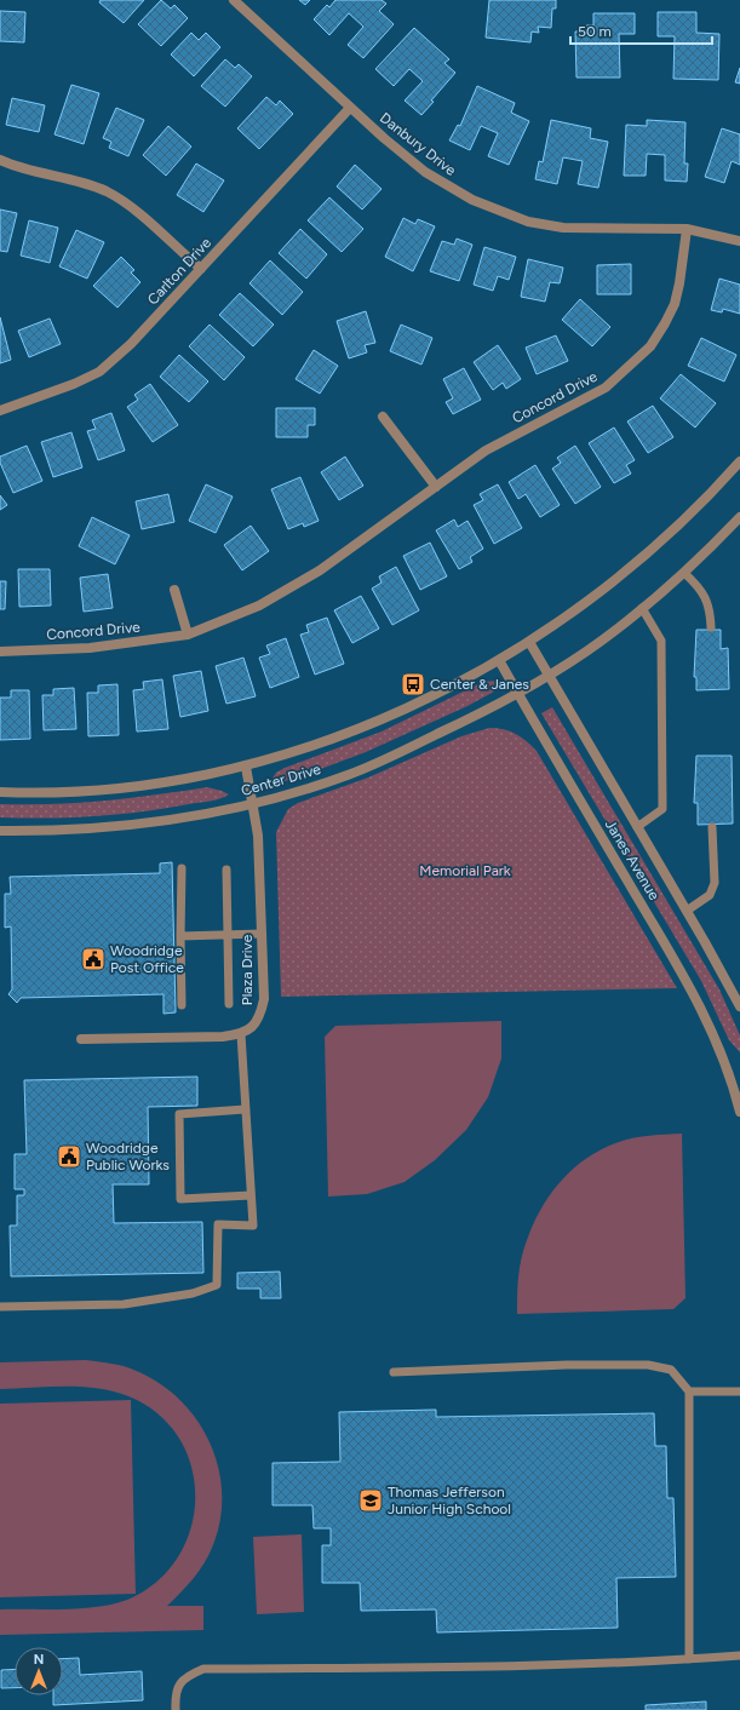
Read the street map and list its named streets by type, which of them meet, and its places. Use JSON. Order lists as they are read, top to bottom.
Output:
{
  "streets": {
    "street": [
      "Danbury Drive",
      "Carlton Drive",
      "Concord Drive",
      "Center Drive",
      "Janes Avenue",
      "Plaza Drive"
    ]
  },
  "crossings": [
    ["Danbury Drive", "Carlton Drive"],
    ["Danbury Drive", "Concord Drive"],
    ["Center Drive", "Janes Avenue"],
    ["Center Drive", "Plaza Drive"]
  ],
  "parks": ["Memorial Park"],
  "places": {
    "bus stop": ["Center & Janes"],
    "public building": ["Woodridge Post Office", "Woodridge Public Works"],
    "school or university": ["Thomas Jefferson Junior High School"]
  },
  "scale_bar": "50 m",
  "north": "top"
}
